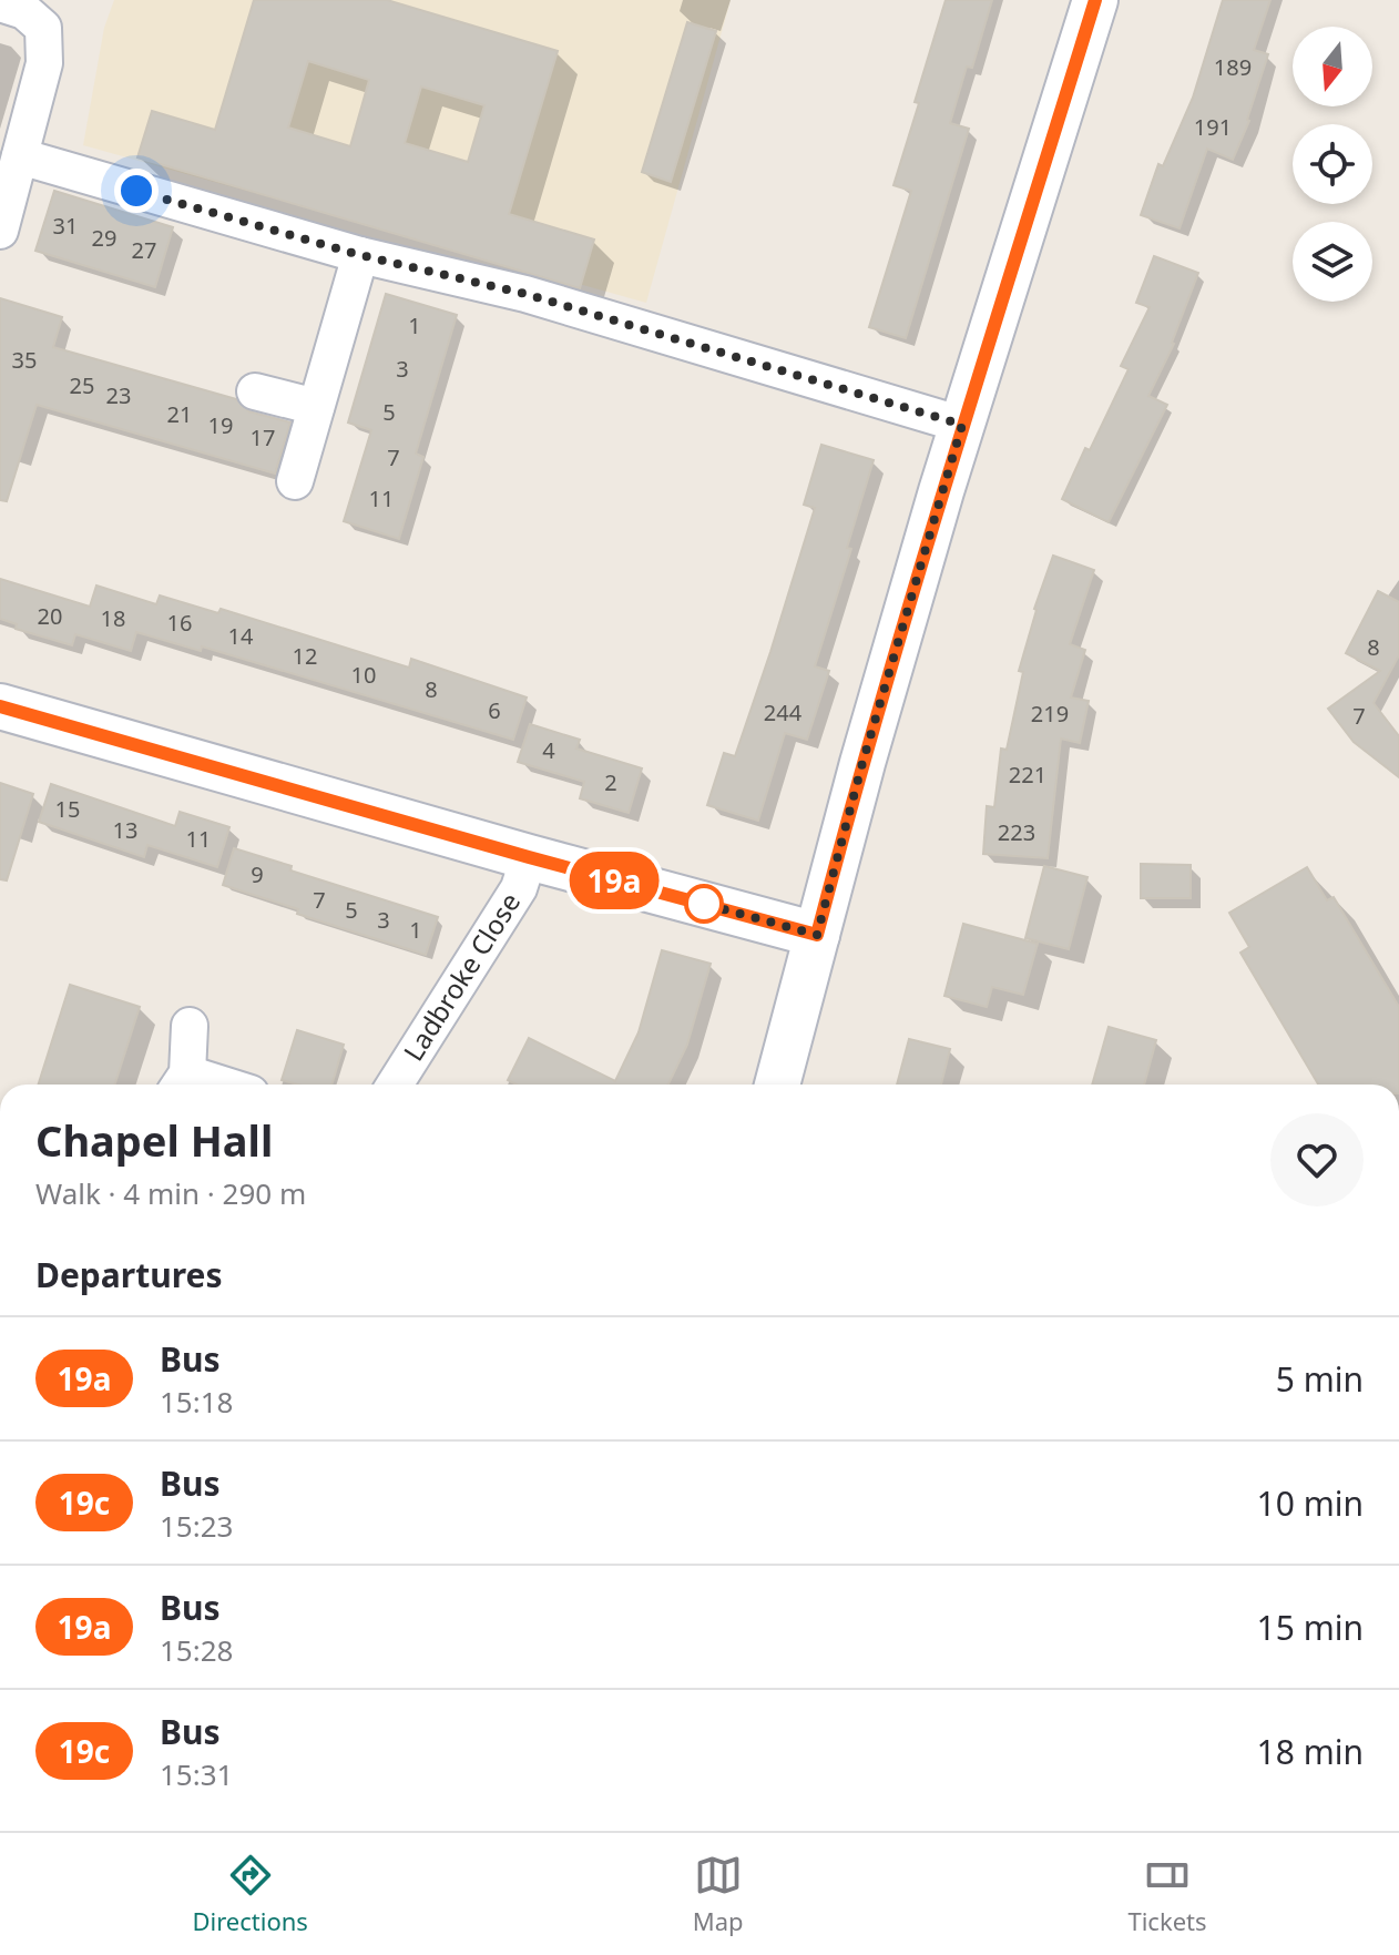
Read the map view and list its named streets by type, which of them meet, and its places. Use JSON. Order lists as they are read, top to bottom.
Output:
{
  "streets": {
    "street": ["Ladbroke Close"]
  },
  "lines": ["bus line 19a"],
  "house_numbers": [
    "189",
    "191",
    "31",
    "29",
    "27",
    "1",
    "35",
    "3",
    "25",
    "23",
    "5",
    "21",
    "19",
    "17",
    "7",
    "11",
    "20",
    "18",
    "16",
    "14",
    "8",
    "12",
    "10",
    "8",
    "6",
    "244",
    "219",
    "7",
    "4",
    "221",
    "2",
    "15",
    "13",
    "223",
    "11",
    "9",
    "7",
    "5",
    "3",
    "1"
  ],
  "north": "bottom",
  "page": {
    "on_map": "19a",
    "heading": [
      ["Chapel Hall", "Walk · 4 min · 290 m"],
      "Departures"
    ],
    "list": [
      {
        "mark": "19a",
        "name": "Bus",
        "note": "15:18",
        "value": "5 min"
      },
      {
        "mark": "19c",
        "name": "Bus",
        "note": "15:23",
        "value": "10 min"
      },
      {
        "mark": "19a",
        "name": "Bus",
        "note": "15:28",
        "value": "15 min"
      },
      {
        "mark": "19c",
        "name": "Bus",
        "note": "15:31",
        "value": "18 min"
      }
    ],
    "tabs": ["Directions", "Map", "Tickets"]
  }
}
